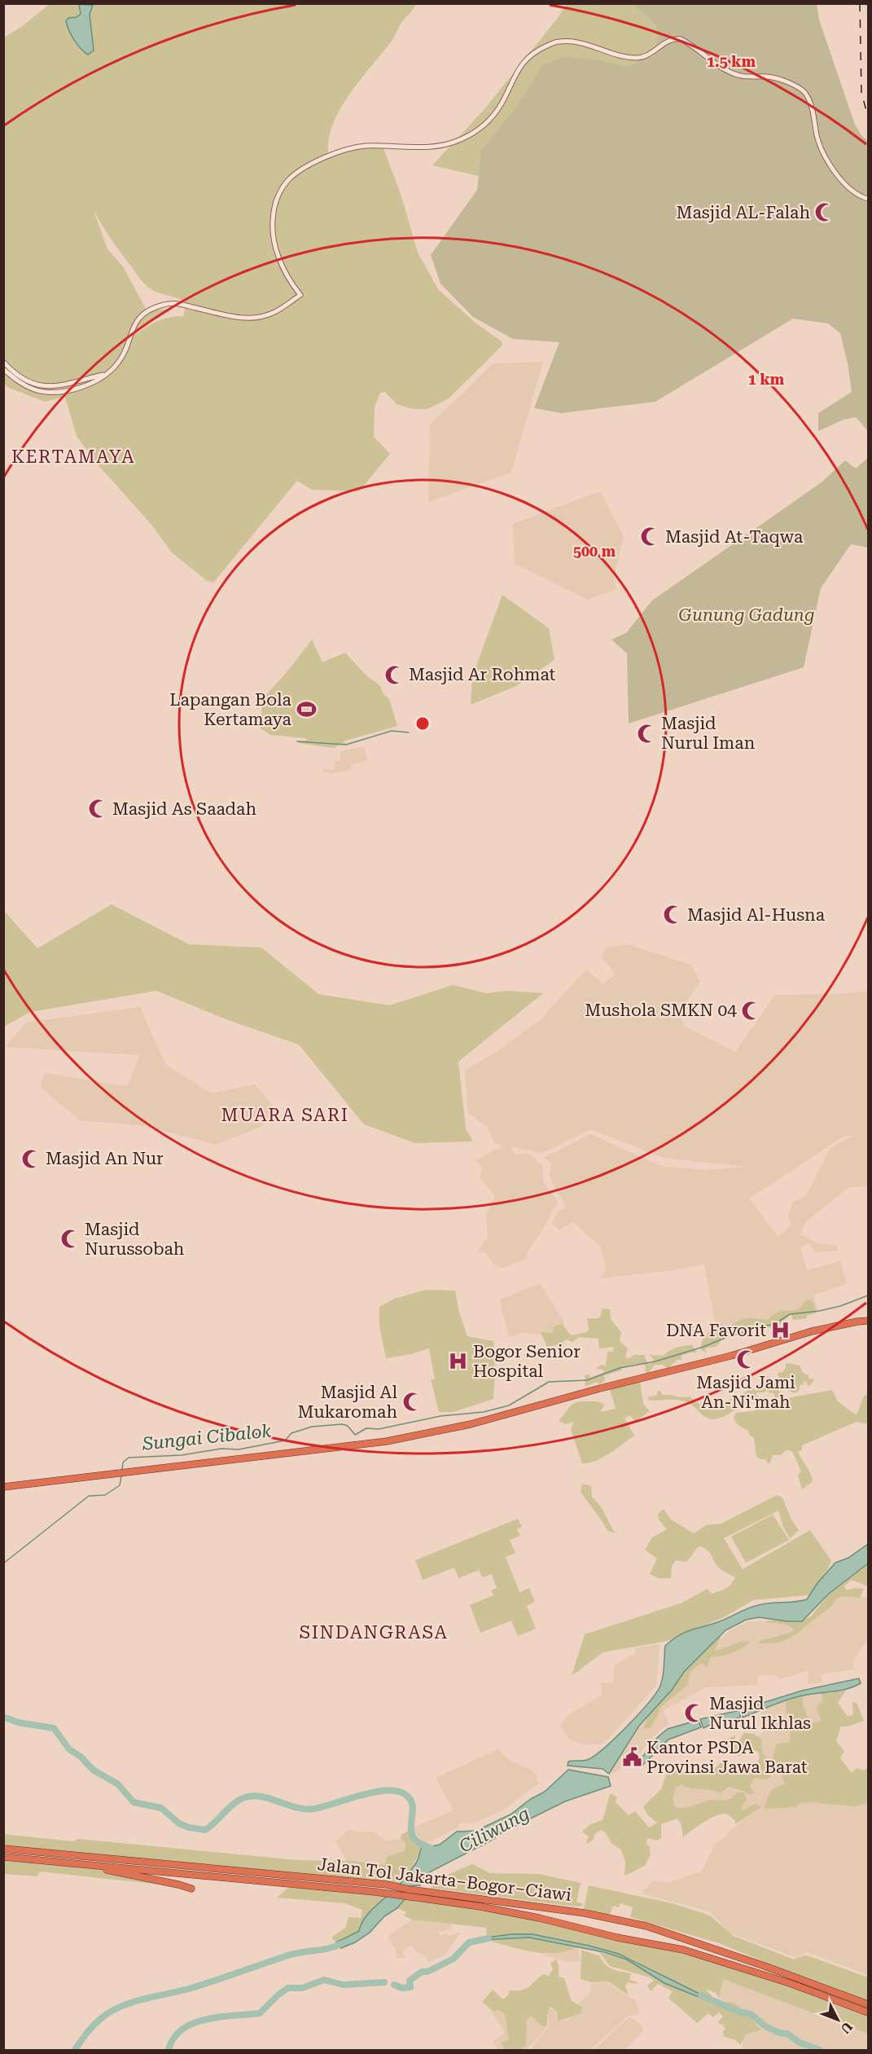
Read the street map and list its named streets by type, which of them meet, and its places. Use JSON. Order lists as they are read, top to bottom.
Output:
{
  "streets": {
    "highway": ["Jalan Tol Jakarta–Bogor–Ciawi"]
  },
  "districts": ["KERTAMAYA", "MUARA SARI", "SINDANGRASA"],
  "water": ["Sungai Cibalok", "Ciliwung"],
  "parks": ["Gunung Gadung"],
  "places": {
    "mosque": [
      "Masjid AL-Falah",
      "Masjid At-Taqwa",
      "Masjid Ar Rohmat",
      "Masjid Nurul Iman",
      "Masjid As Saadah",
      "Masjid Al-Husna",
      "Mushola SMKN 04",
      "Masjid An Nur",
      "Masjid Nurussobah",
      "Masjid Jami An-Ni'mah",
      "Masjid Al Mukaromah",
      "Masjid Nurul Ikhlas"
    ],
    "sports": ["Lapangan Bola Kertamaya"],
    "hospital": ["DNA Favorit", "Bogor Senior Hospital"],
    "public building": ["Kantor PSDA Provinsi Jawa Barat"]
  },
  "north": "bottom right",
  "rings": ["1.5 km", "1 km", "500 m"]
}
